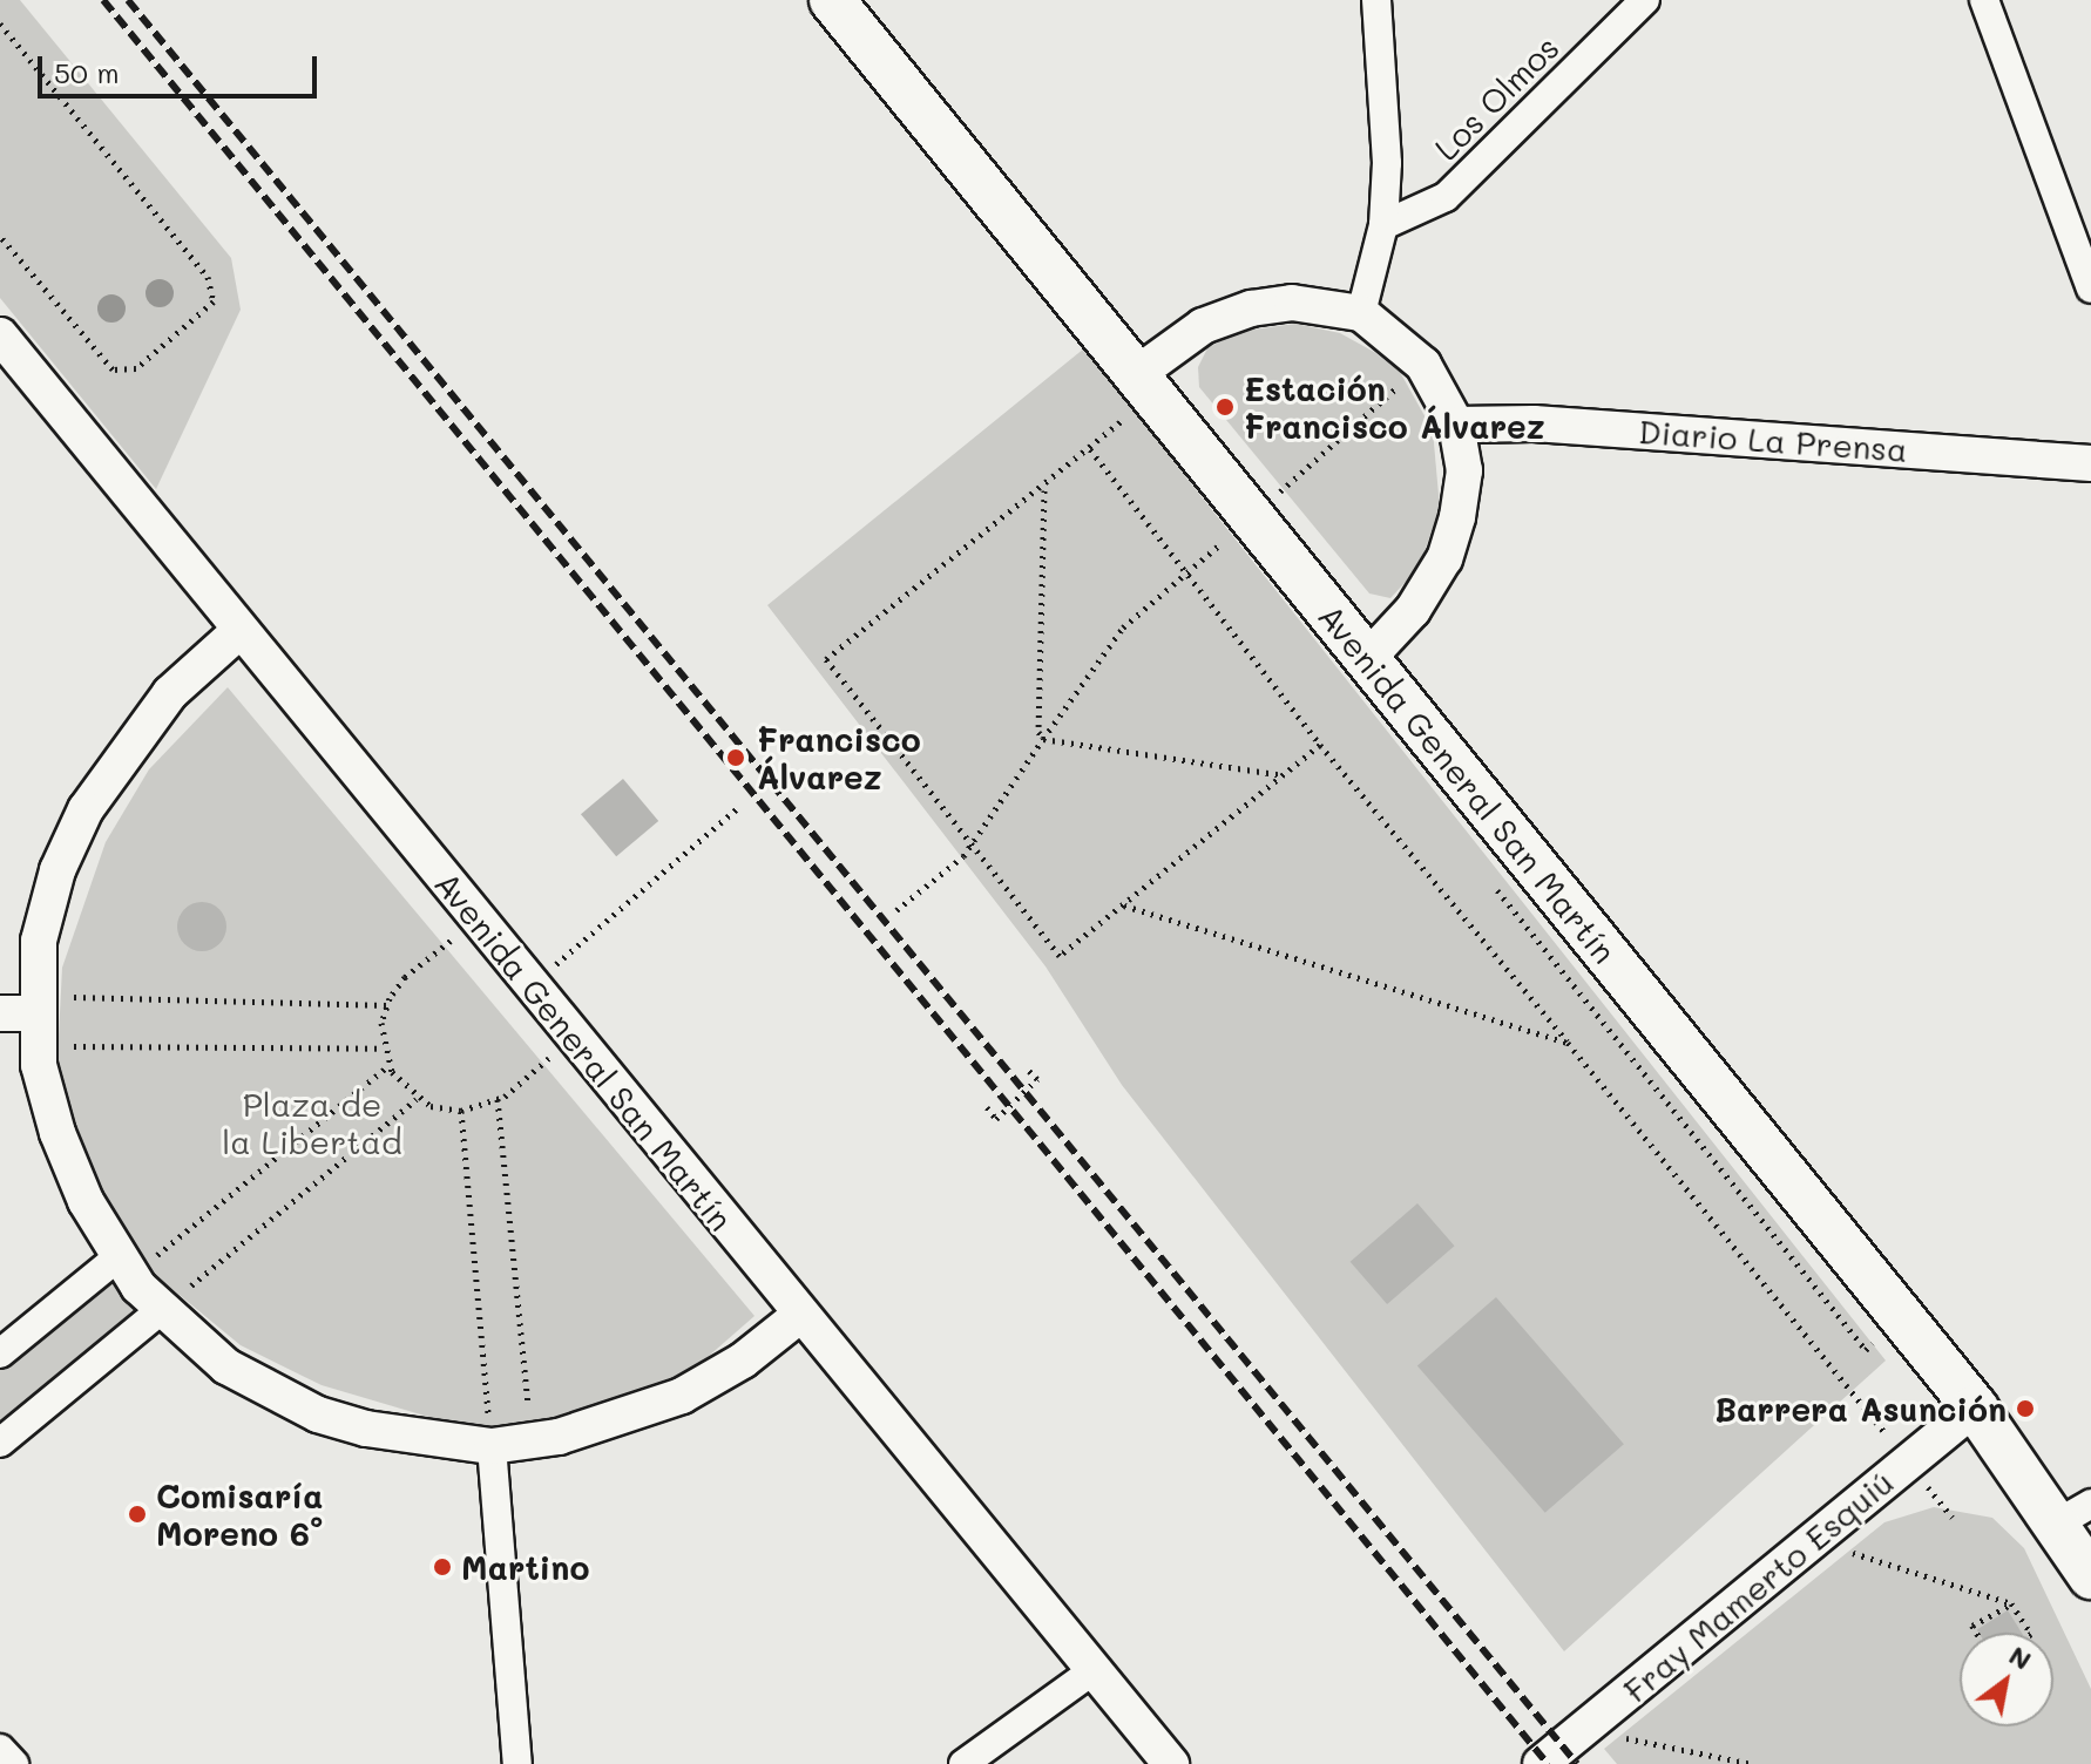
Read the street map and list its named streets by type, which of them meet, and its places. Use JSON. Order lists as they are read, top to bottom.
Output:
{
  "streets": {
    "main road": ["Avenida General San Martín"],
    "street": ["Los Olmos", "Diario La Prensa", "Fray Mamerto Esquiú"]
  },
  "crossings": [
    ["Avenida General San Martín", "Fray Mamerto Esquiú"]
  ],
  "parks": ["Plaza de la Libertad"],
  "places": [
    "Estación Francisco Álvarez",
    "Francisco Álvarez",
    "Barrera Asunción",
    "Comisaría Moreno 6°",
    "Martino"
  ],
  "scale_bar": "50 m",
  "north": "top right"
}
